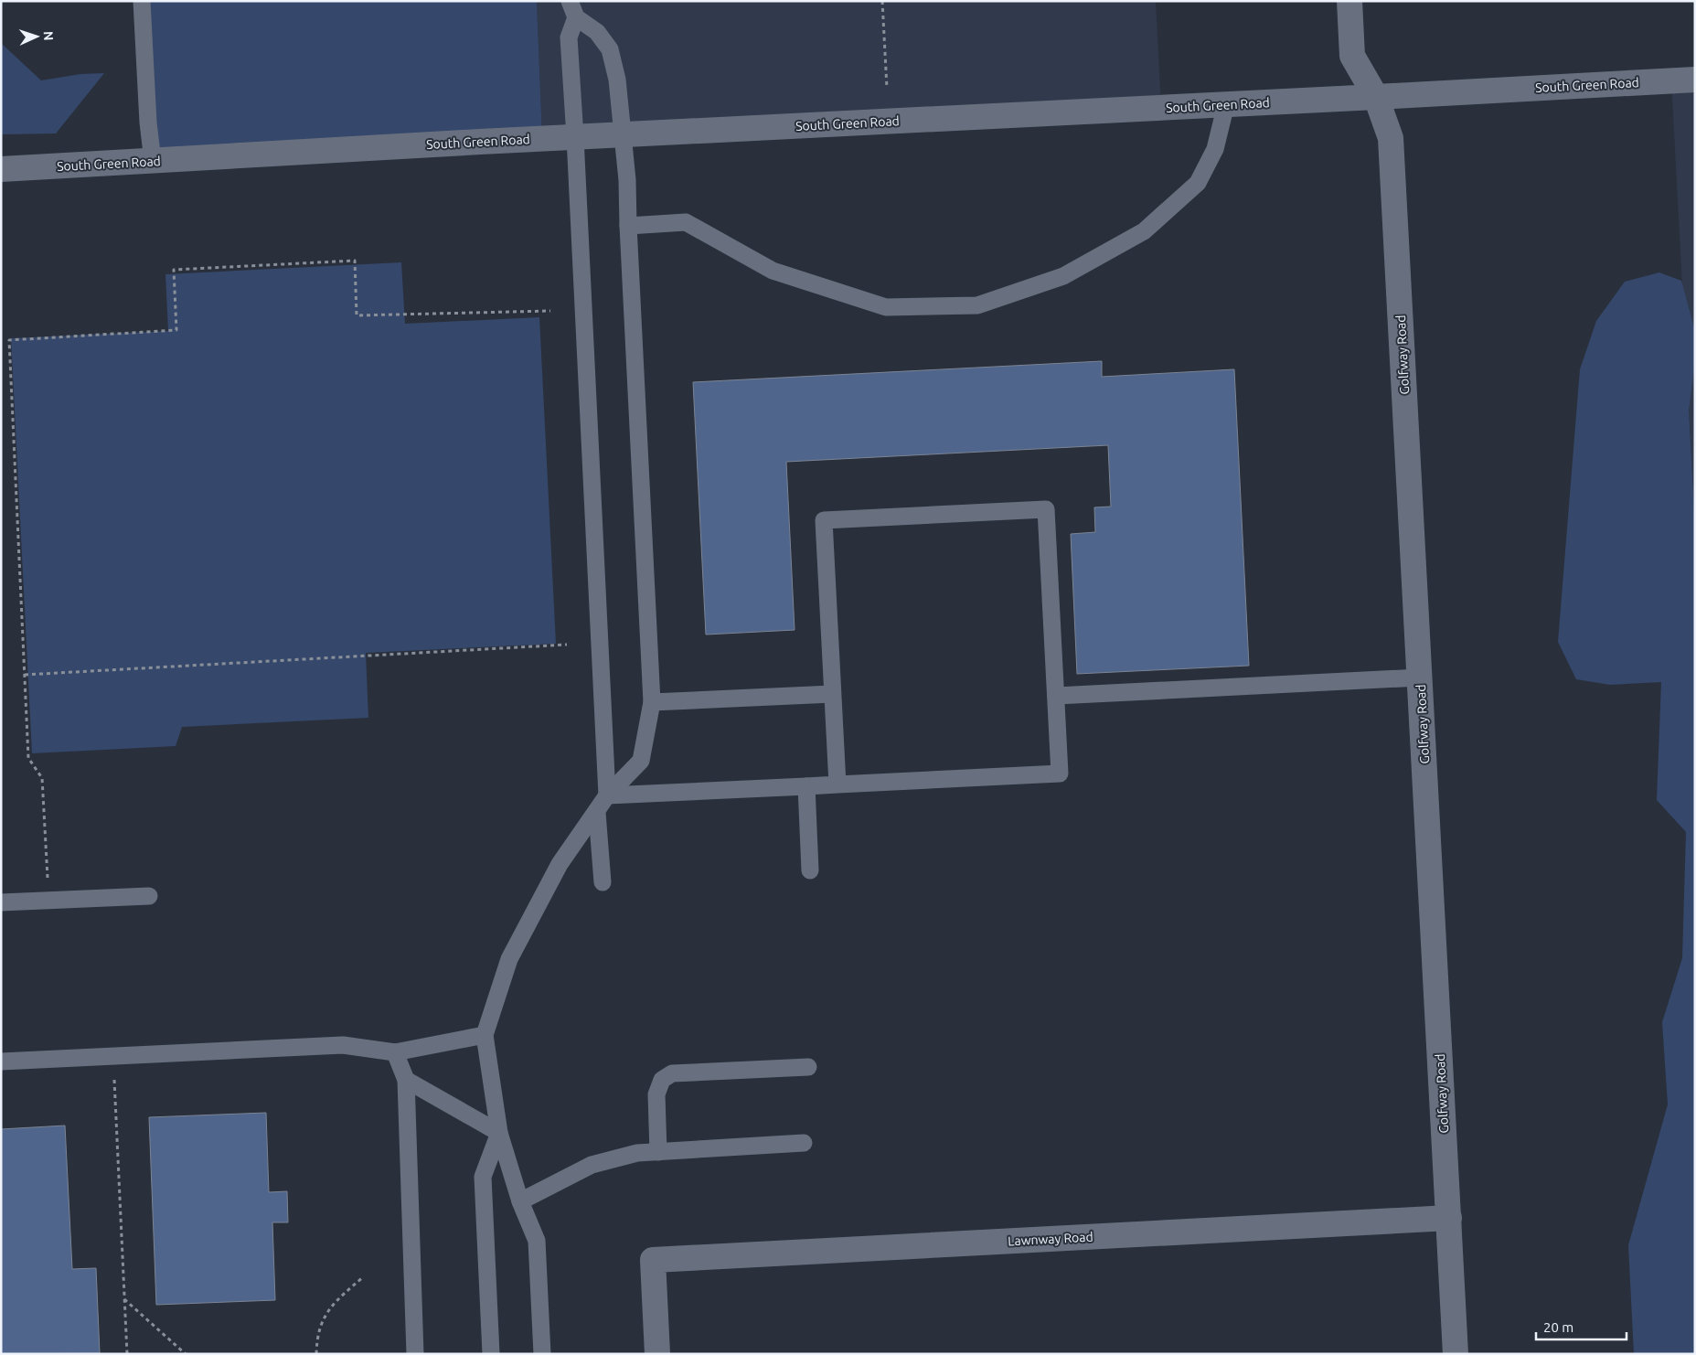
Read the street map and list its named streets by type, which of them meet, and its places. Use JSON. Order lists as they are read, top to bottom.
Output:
{
  "streets": {
    "street": ["South Green Road", "Golfway Road", "Lawnway Road"]
  },
  "crossings": [
    ["South Green Road", "Golfway Road"],
    ["Golfway Road", "Lawnway Road"]
  ],
  "scale_bar": "20 m",
  "north": "right"
}
